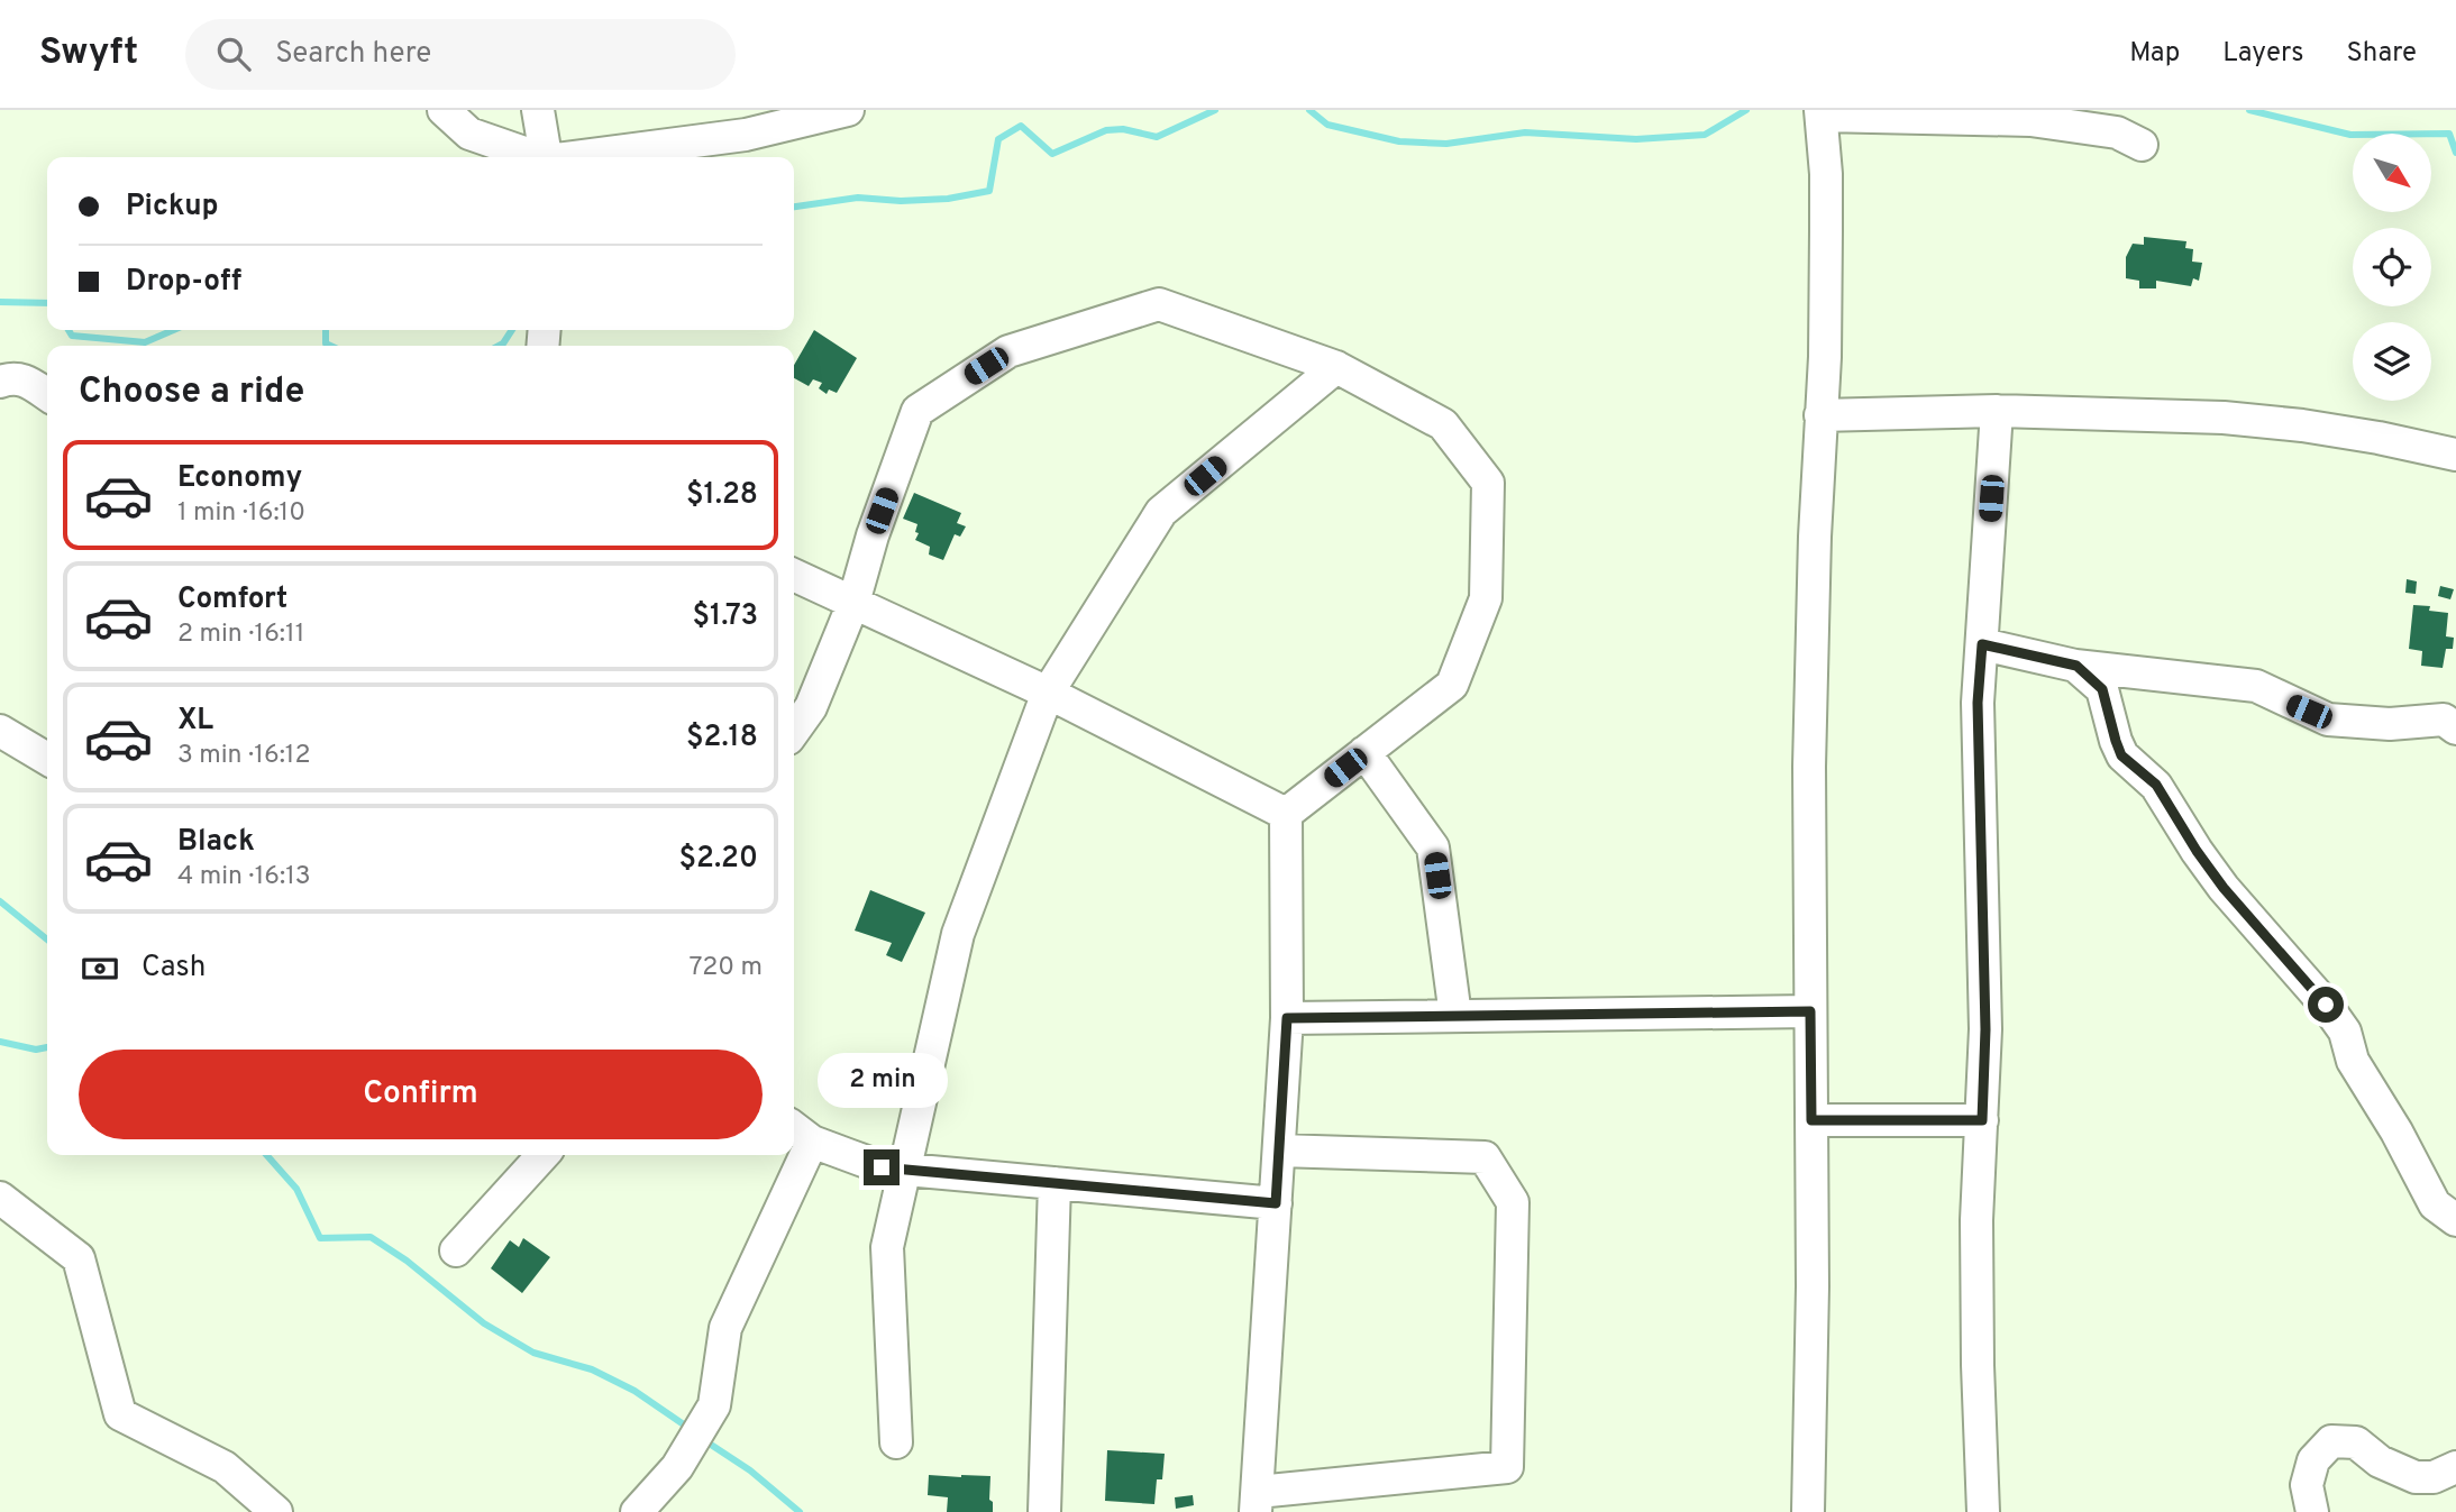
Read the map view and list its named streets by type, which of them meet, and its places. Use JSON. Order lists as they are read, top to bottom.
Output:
{
  "north": "bottom right",
  "page": {
    "header": "Swyft",
    "search": "Search here",
    "nav": ["Map", "Layers", "Share"],
    "banner": ["Pickup", "Drop-off"],
    "heading": "Choose a ride",
    "list": [
      {
        "name": "Economy",
        "note": "1 min · 16:10",
        "value": "$1.28"
      },
      {
        "name": "Comfort",
        "note": "2 min · 16:11",
        "value": "$1.73"
      },
      {
        "name": "XL",
        "note": "3 min · 16:12",
        "value": "$2.18"
      },
      {
        "name": "Black",
        "note": "4 min · 16:13",
        "value": "$2.20"
      }
    ],
    "pay": ["Cash", "720 m"],
    "buttons": "Confirm",
    "bubble": "2 min"
  }
}
